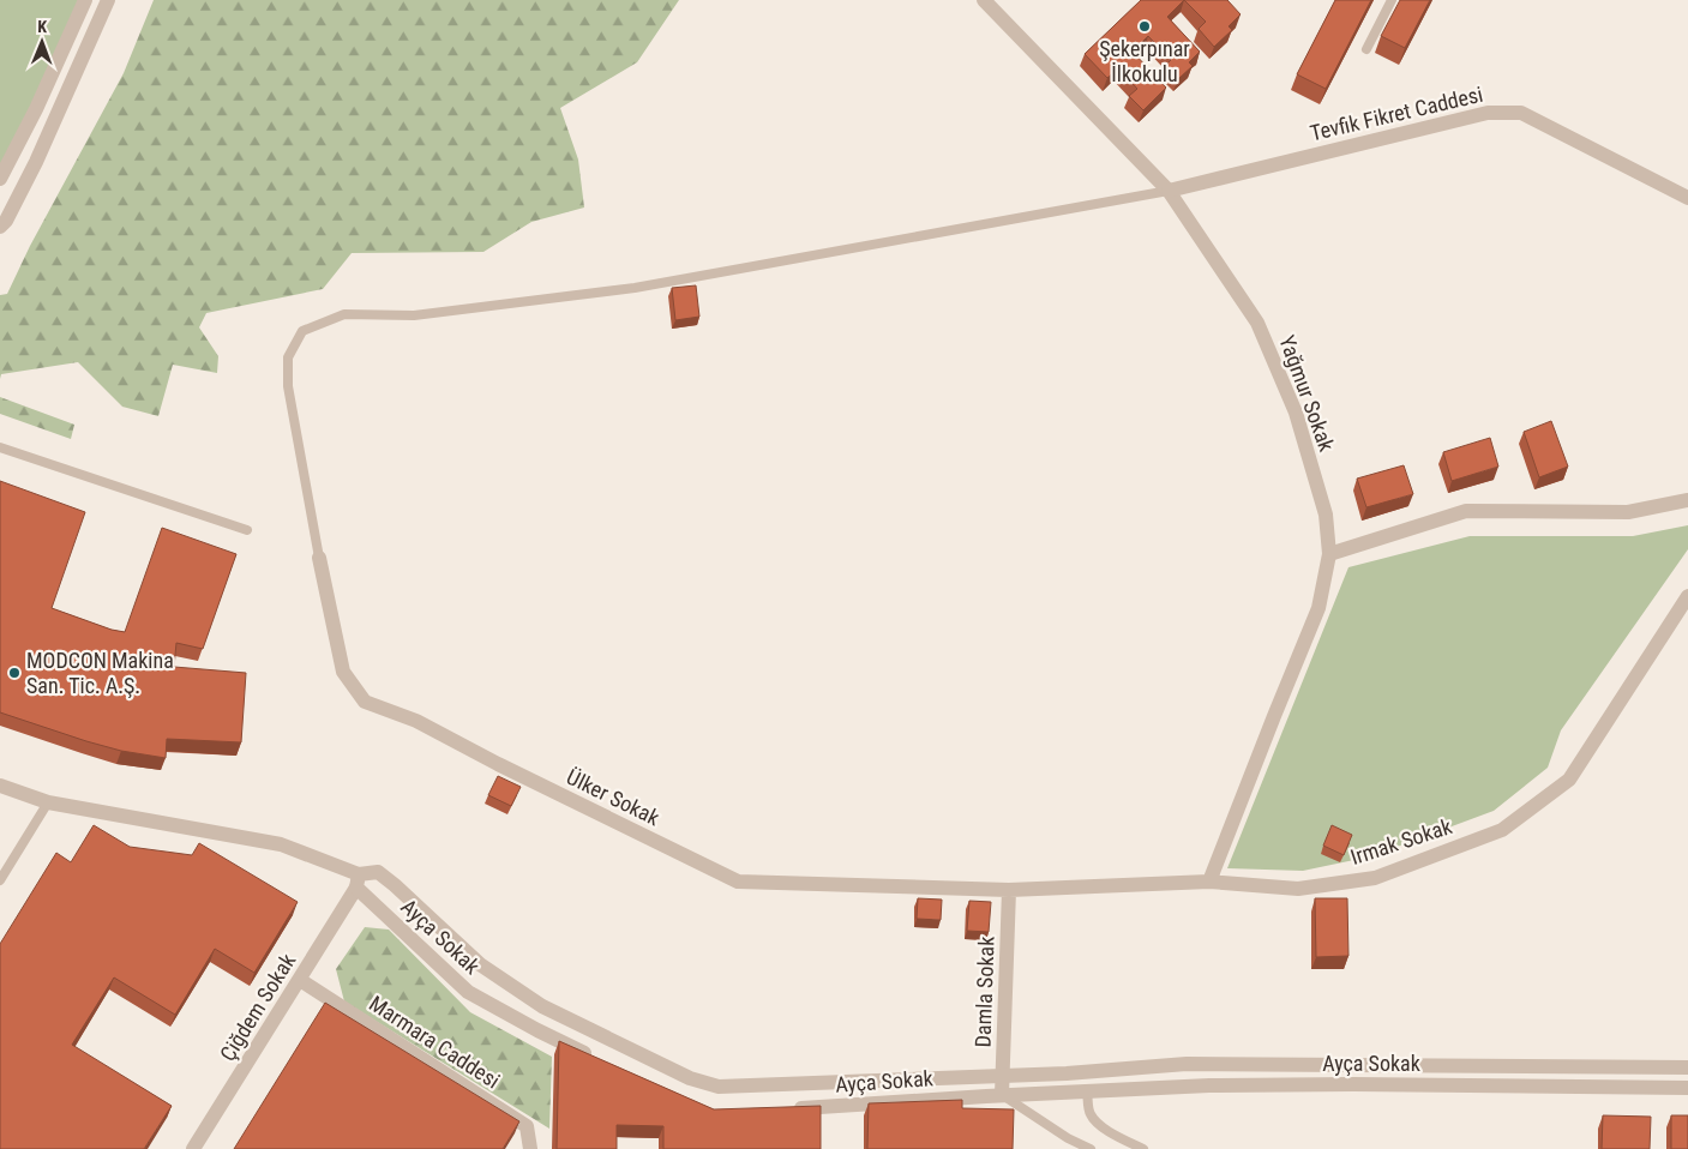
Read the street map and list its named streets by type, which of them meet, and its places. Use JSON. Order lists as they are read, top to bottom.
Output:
{
  "streets": {
    "street": [
      "Tevfik Fikret Caddesi",
      "Yağmur Sokak",
      "Ülker Sokak",
      "Irmak Sokak",
      "Ayça Sokak",
      "Damla Sokak",
      "Çiğdem Sokak",
      "Marmara Caddesi"
    ]
  },
  "crossings": [
    ["Tevfik Fikret Caddesi", "Yağmur Sokak"],
    ["Yağmur Sokak", "Irmak Sokak"],
    ["Ülker Sokak", "Irmak Sokak"],
    ["Ülker Sokak", "Damla Sokak"],
    ["Irmak Sokak", "Damla Sokak"],
    ["Ayça Sokak", "Damla Sokak"],
    ["Ayça Sokak", "Çiğdem Sokak"],
    ["Çiğdem Sokak", "Marmara Caddesi"]
  ],
  "places": ["Şekerpınar İlkokulu", "MODCON Makina San. Tic. A.Ş."],
  "north": "top"
}
